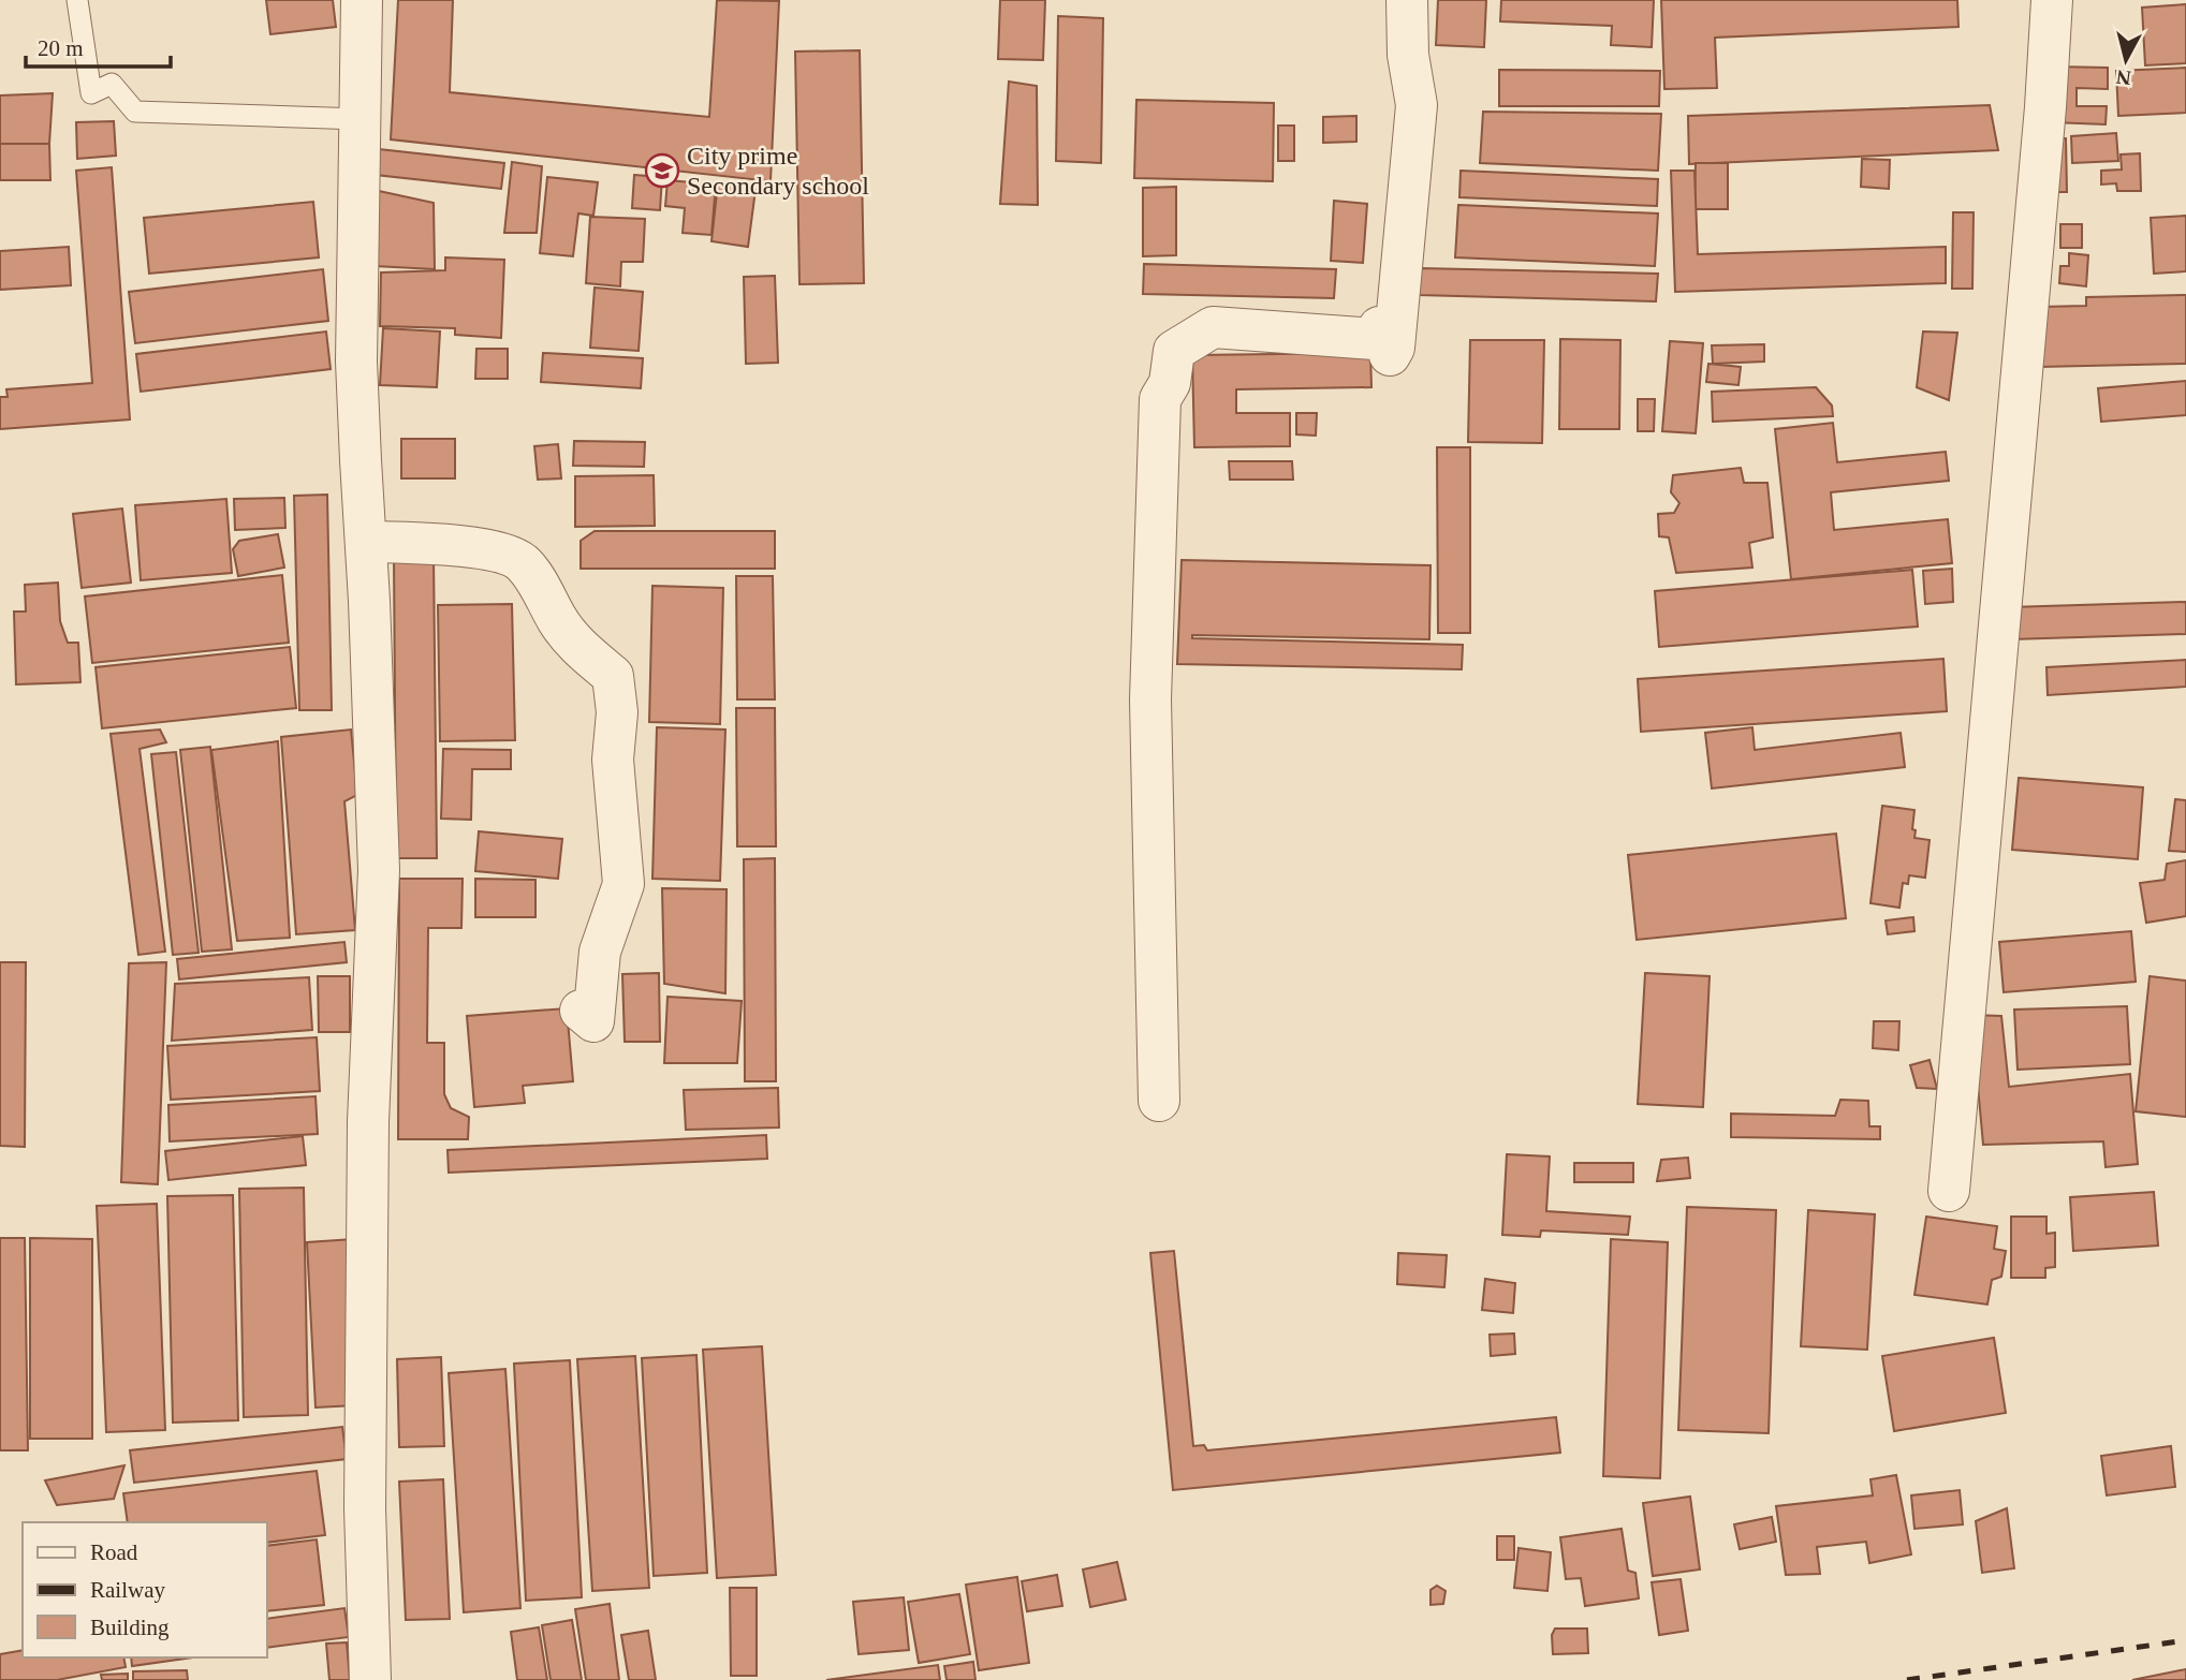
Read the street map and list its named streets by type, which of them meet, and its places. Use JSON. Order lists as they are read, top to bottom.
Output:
{
  "places": {
    "school or university": ["City prime Secondary school"]
  },
  "legend": ["Road", "Railway", "Building"],
  "scale_bar": "20 m",
  "north": "bottom"
}
